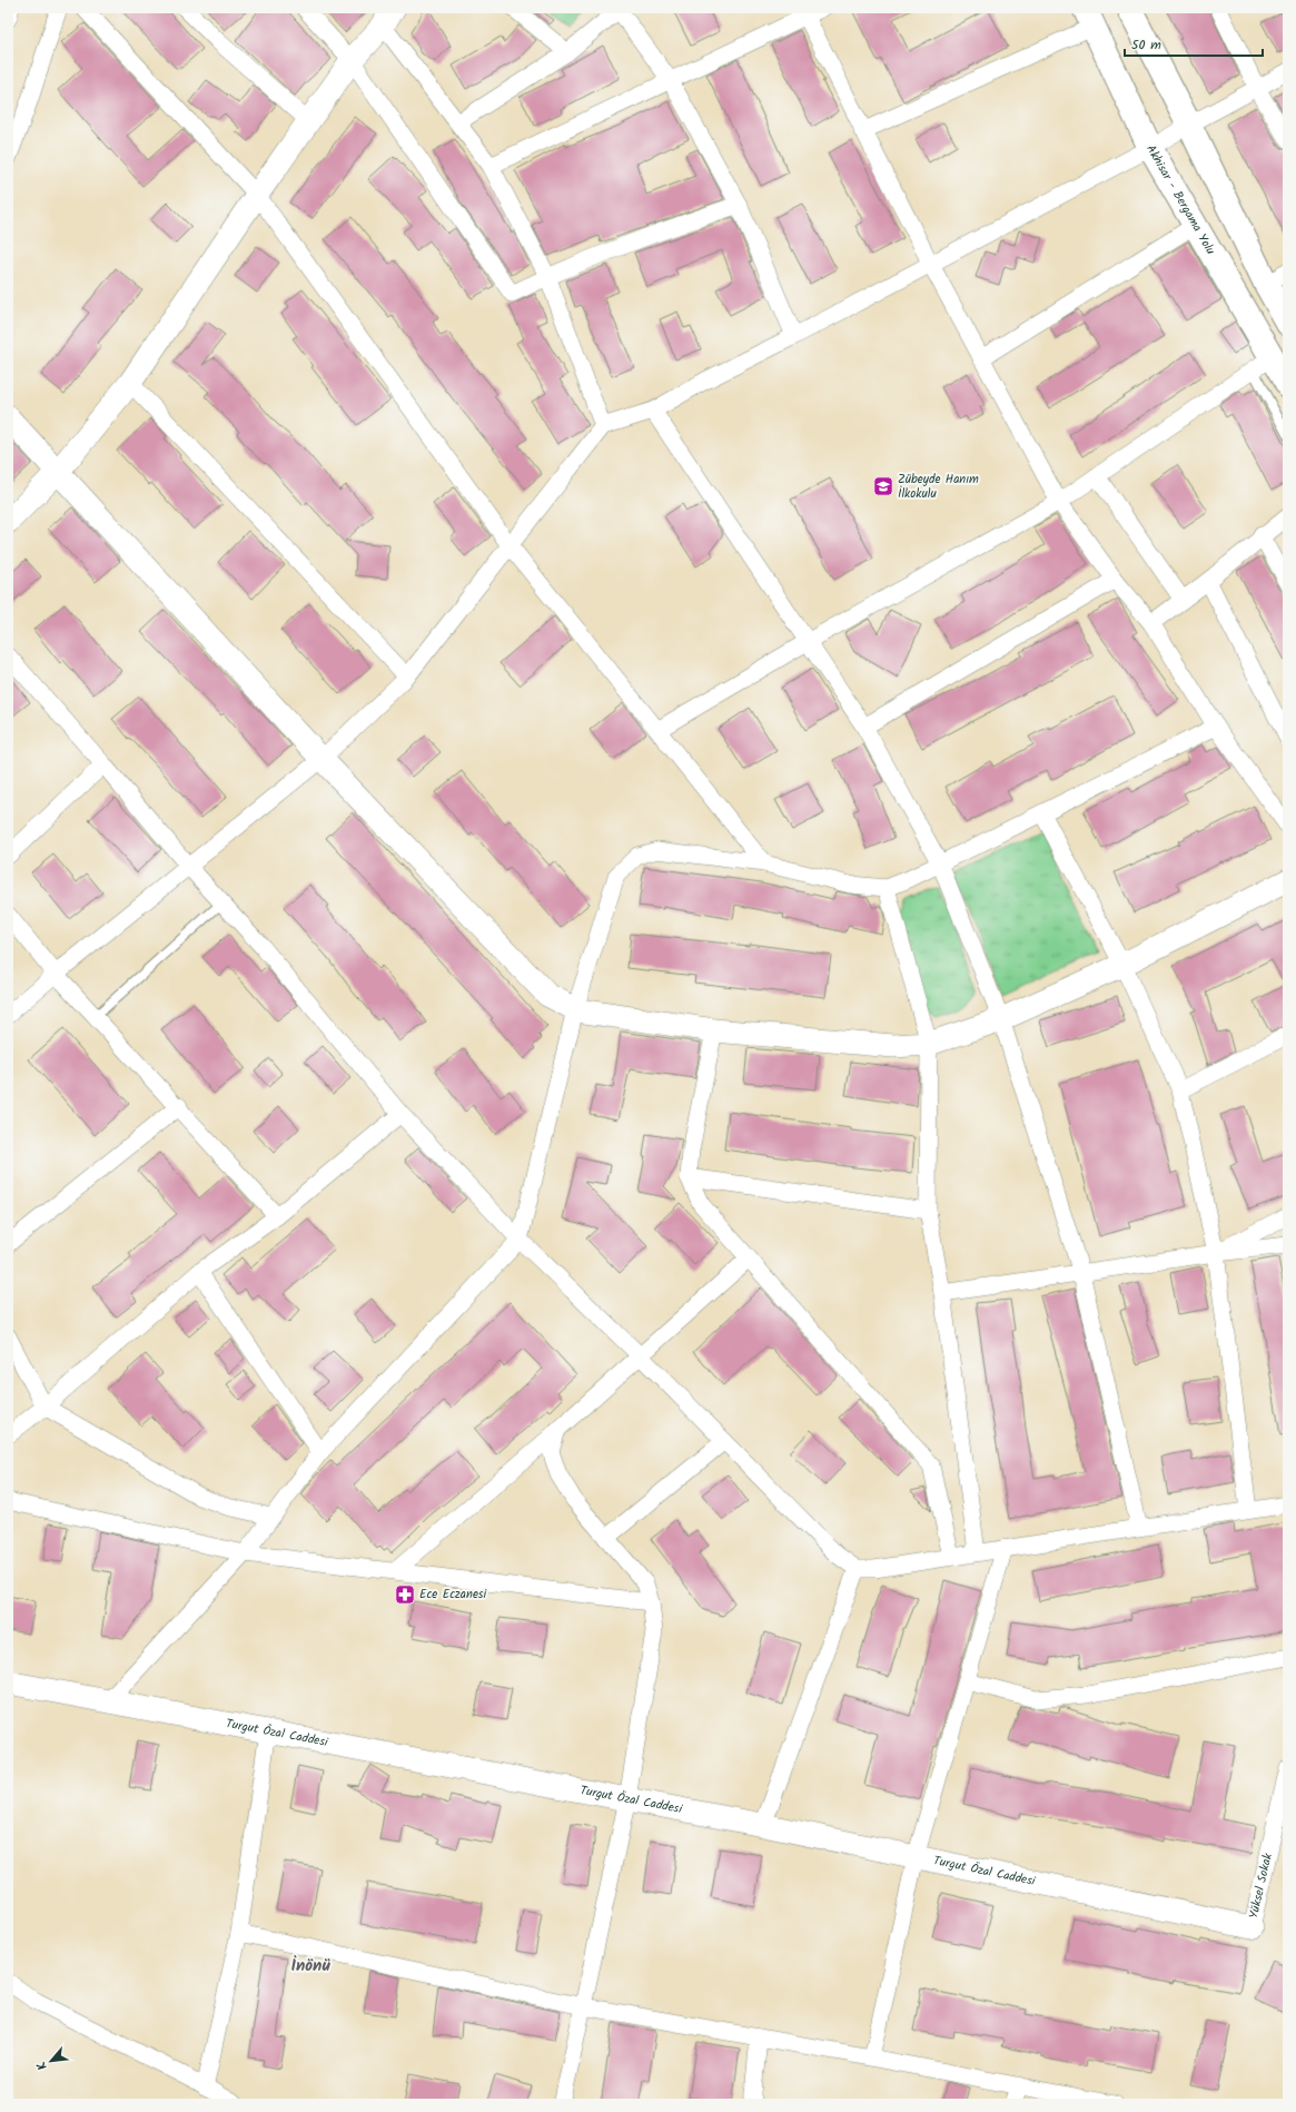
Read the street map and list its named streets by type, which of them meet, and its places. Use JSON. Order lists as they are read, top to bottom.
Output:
{
  "streets": {
    "main road": ["Akhisar - Bergama Yolu"],
    "street": ["Turgut Özal Caddesi", "Yüksel Sokak"]
  },
  "crossings": [
    ["Turgut Özal Caddesi", "Yüksel Sokak"]
  ],
  "districts": ["İnönü"],
  "places": {
    "school or university": ["Zübeyde Hanım İlkokulu"],
    "pharmacy": ["Ece Eczanesi"]
  },
  "scale_bar": "50 m",
  "north": "bottom left"
}
